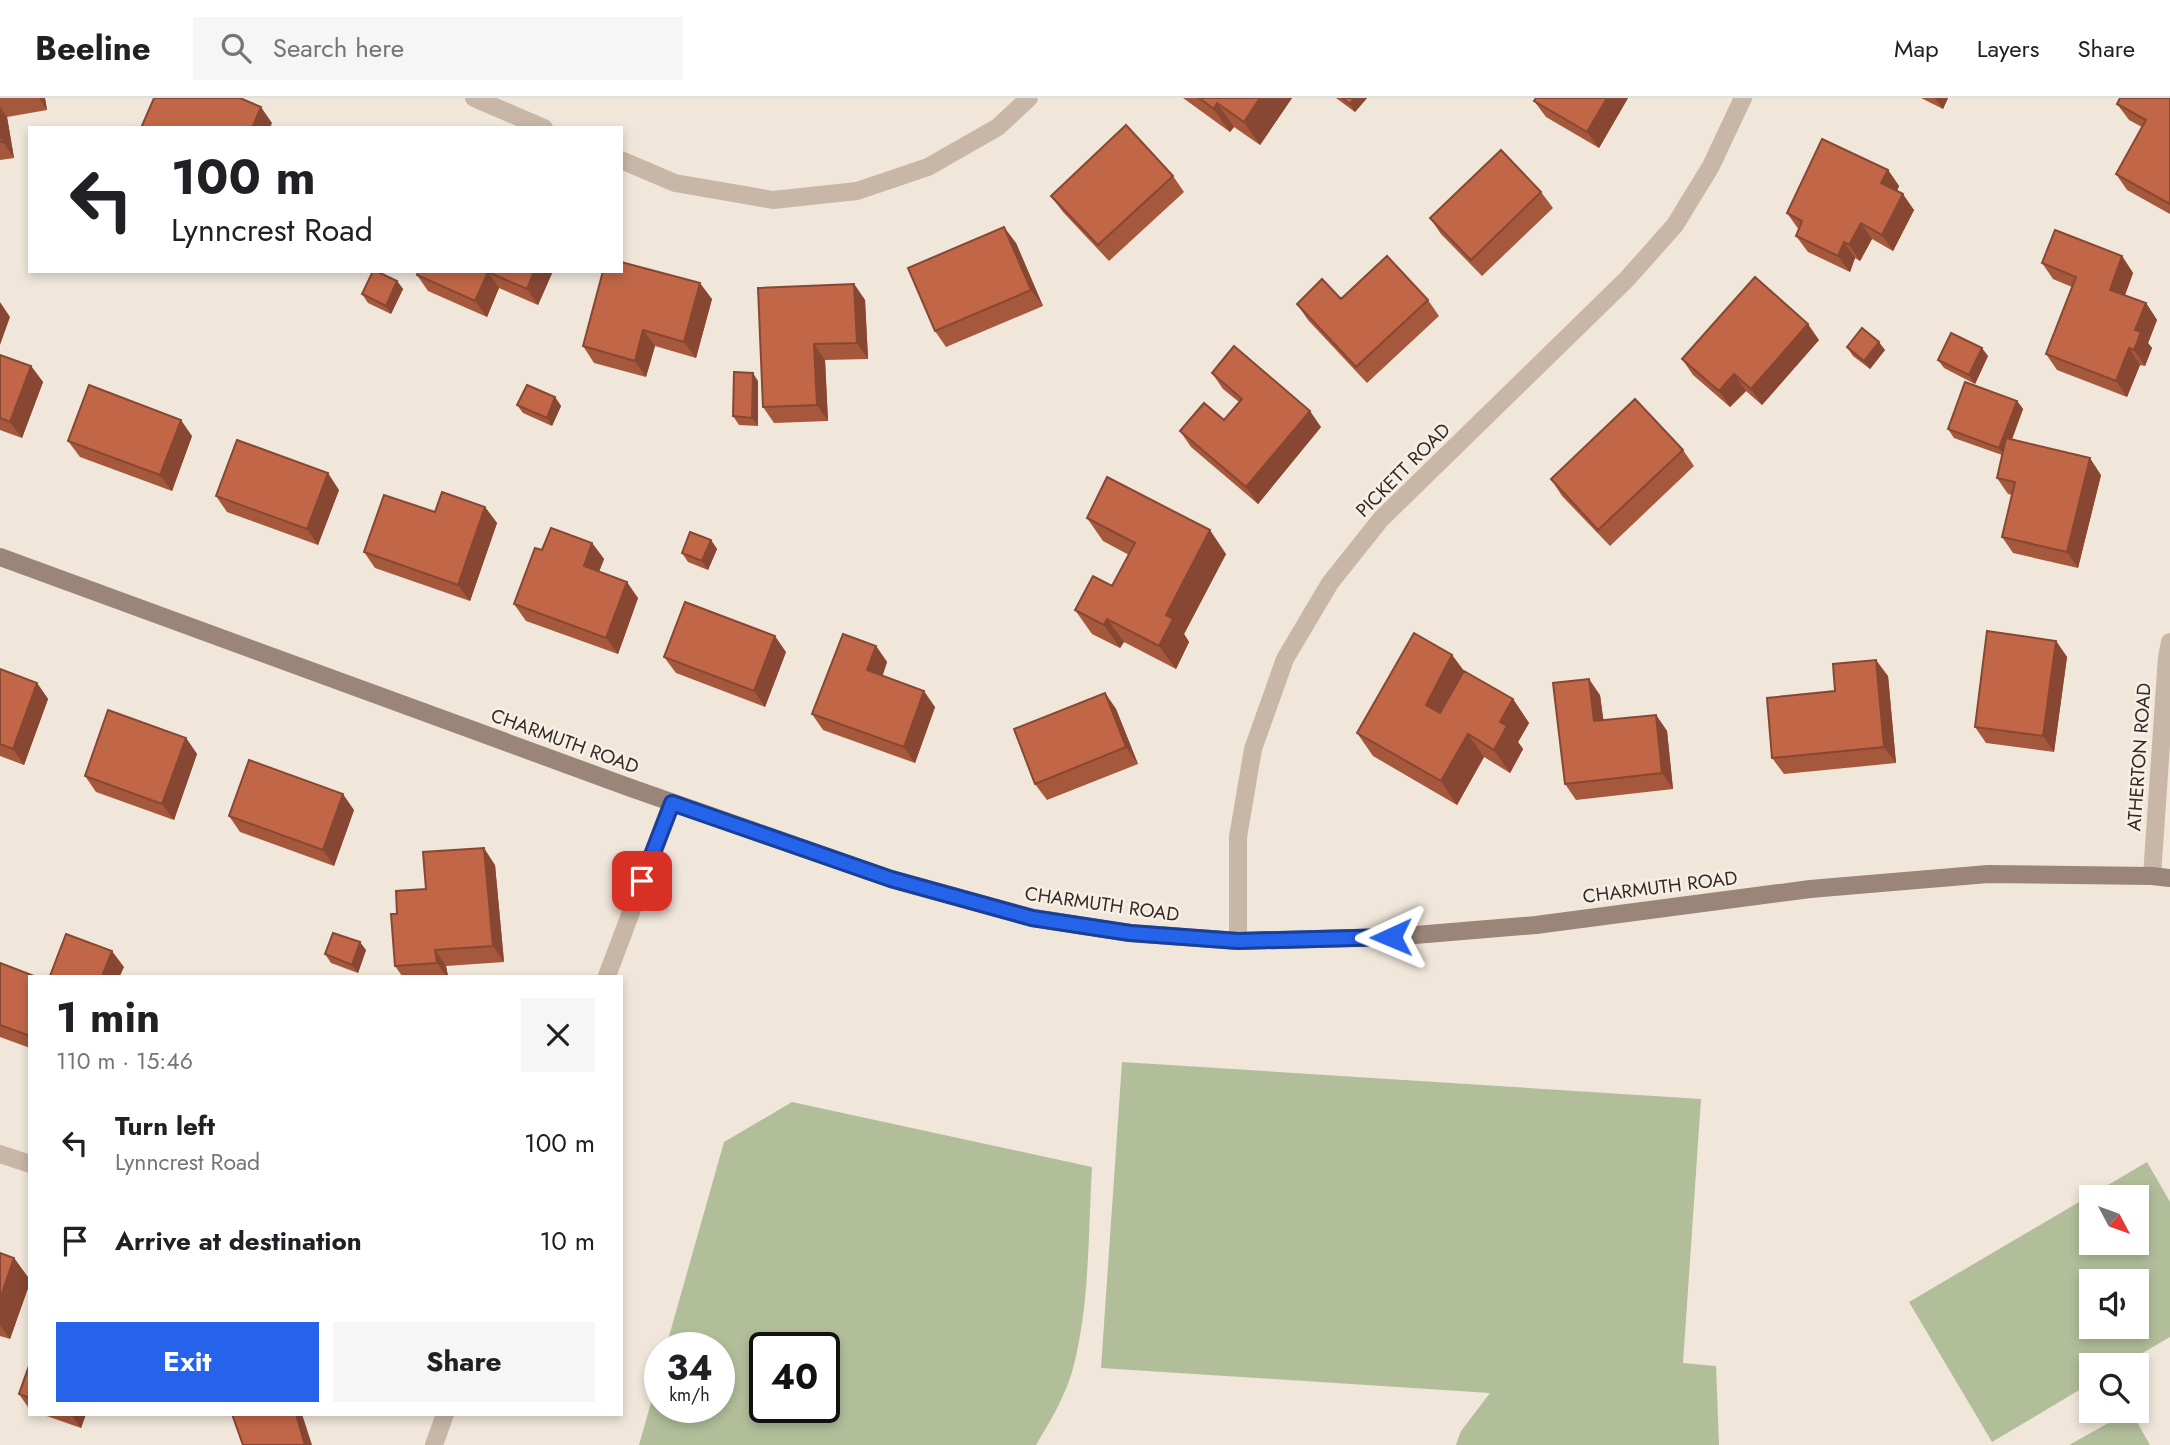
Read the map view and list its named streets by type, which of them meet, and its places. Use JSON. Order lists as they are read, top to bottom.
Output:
{
  "streets": {
    "street": ["PICKETT ROAD", "CHARMUTH ROAD", "ATHERTON ROAD"]
  },
  "crossings": [
    ["PICKETT ROAD", "CHARMUTH ROAD"],
    ["CHARMUTH ROAD", "ATHERTON ROAD"]
  ],
  "north": "bottom right",
  "page": {
    "header": "Beeline",
    "search": "Search here",
    "nav": ["Map", "Layers", "Share"],
    "turn": ["100 m", "Lynncrest Road"],
    "heading": ["1 min", "110 m · 15:46"],
    "list": [
      {
        "name": "Turn left",
        "note": "Lynncrest Road",
        "value": "100 m"
      },
      {
        "name": "Arrive at destination",
        "value": "10 m"
      }
    ],
    "buttons": ["Exit", "Share"],
    "speed": "34 km/h",
    "limit": "40"
  }
}
